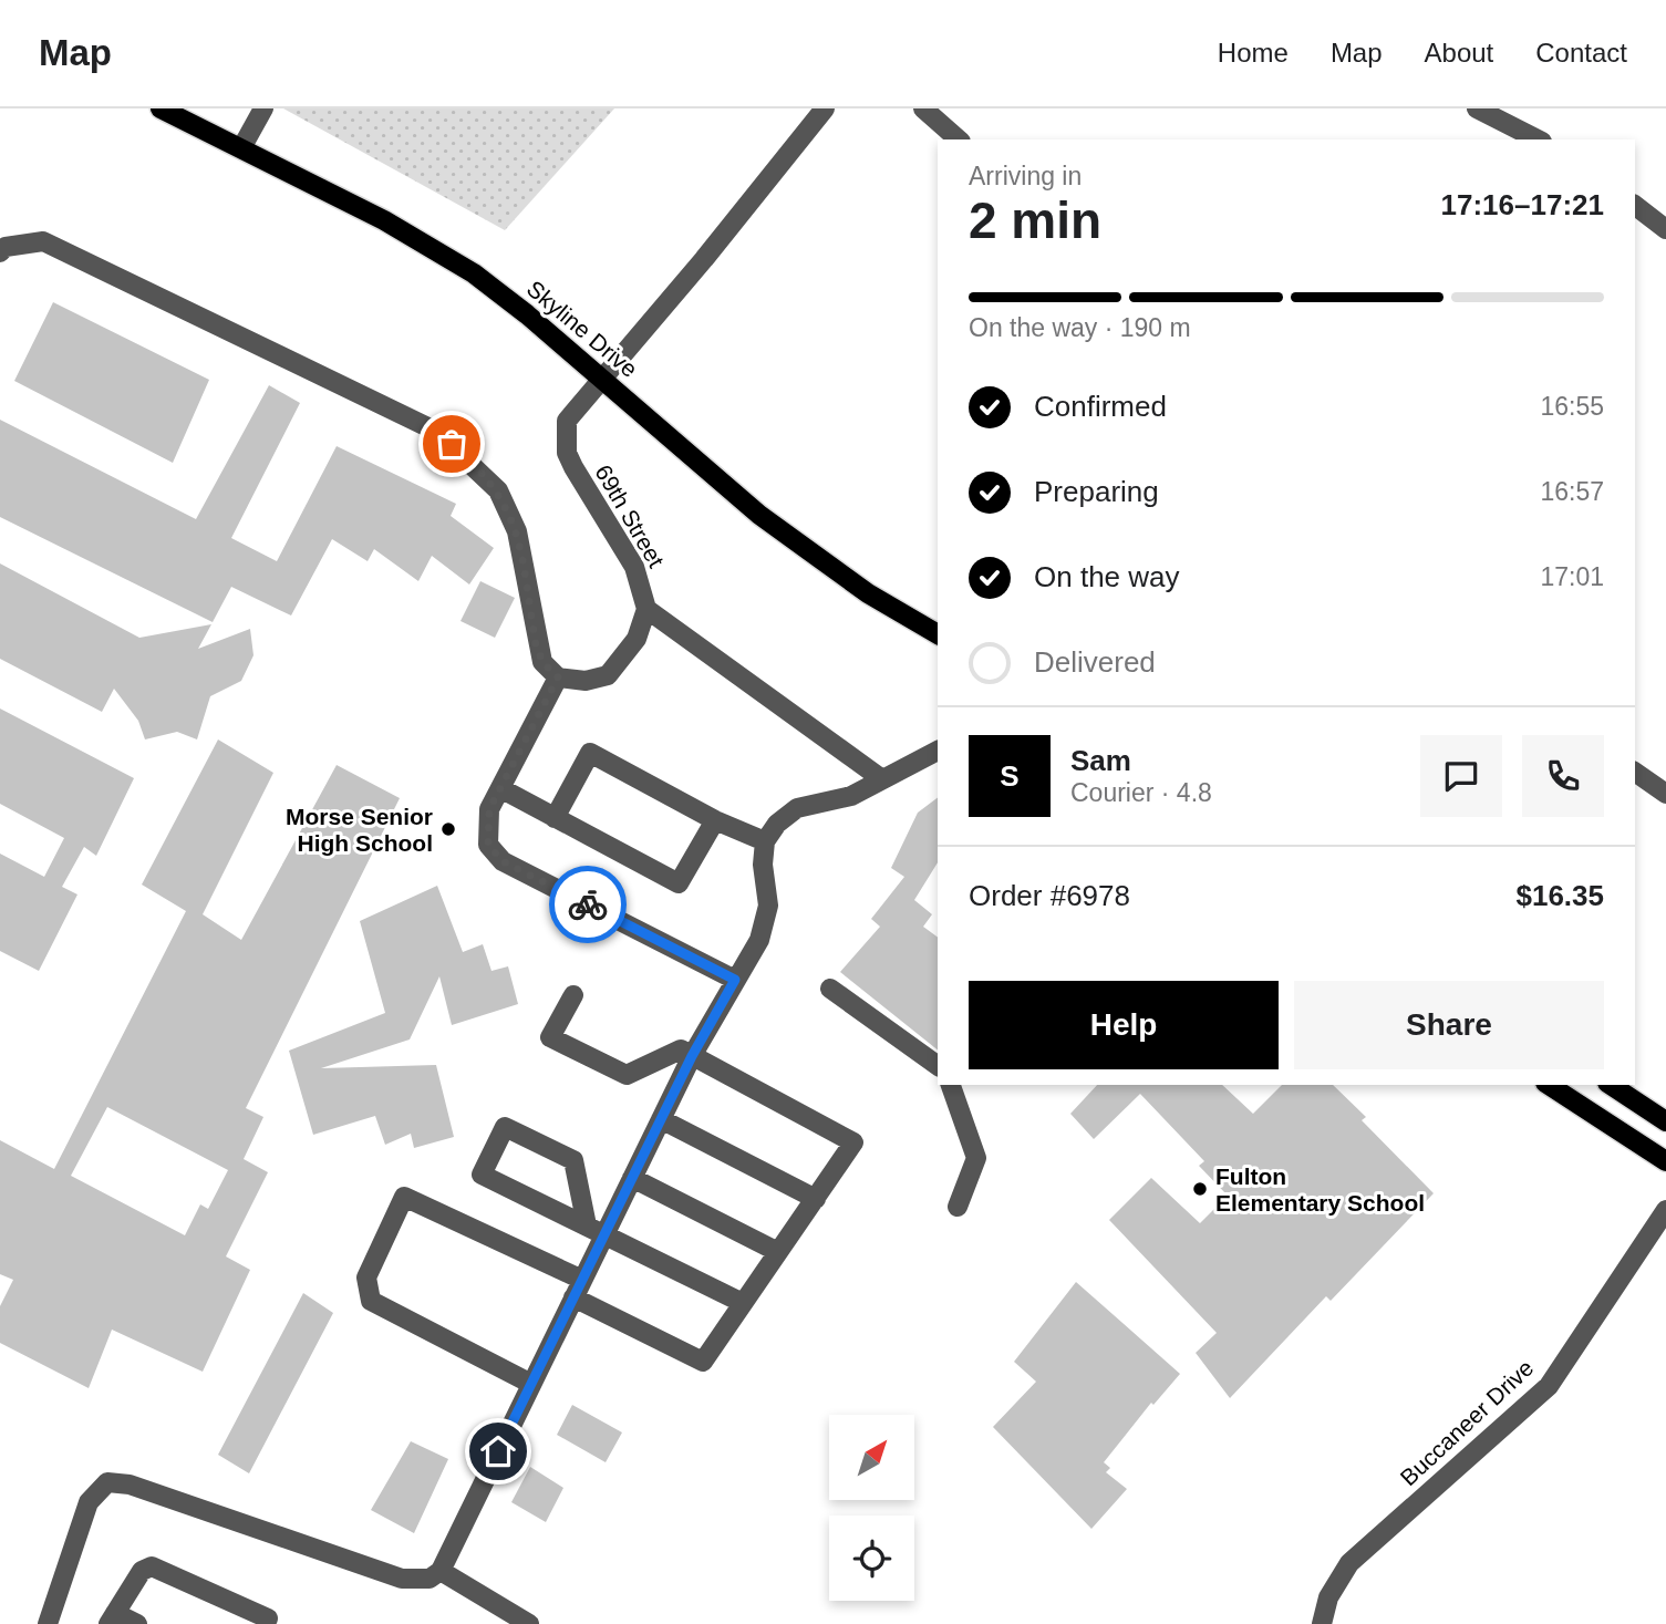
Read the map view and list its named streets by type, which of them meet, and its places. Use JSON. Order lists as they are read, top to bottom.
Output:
{
  "streets": {
    "main road": ["Skyline Drive"],
    "street": ["69th Street", "Buccaneer Drive"]
  },
  "crossings": [
    ["Skyline Drive", "69th Street"]
  ],
  "places": ["Morse Senior High School", "Fulton Elementary School"],
  "north": "top right",
  "page": {
    "header": "Map",
    "nav": [
      "Home",
      "Map",
      "About",
      "Contact"
    ],
    "heading": ["2 min", "Arriving in", "17:16–17:21"],
    "panel": [
      "Sam",
      "Courier · 4.8",
      "Order #6978",
      "$16.35"
    ],
    "bar": "On the way · 190 m",
    "list": [
      ["Confirmed", "16:55"],
      ["Preparing", "16:57"],
      ["On the way", "17:01"],
      "Delivered"
    ],
    "round": "S",
    "buttons": ["Help", "Share"]
  }
}
